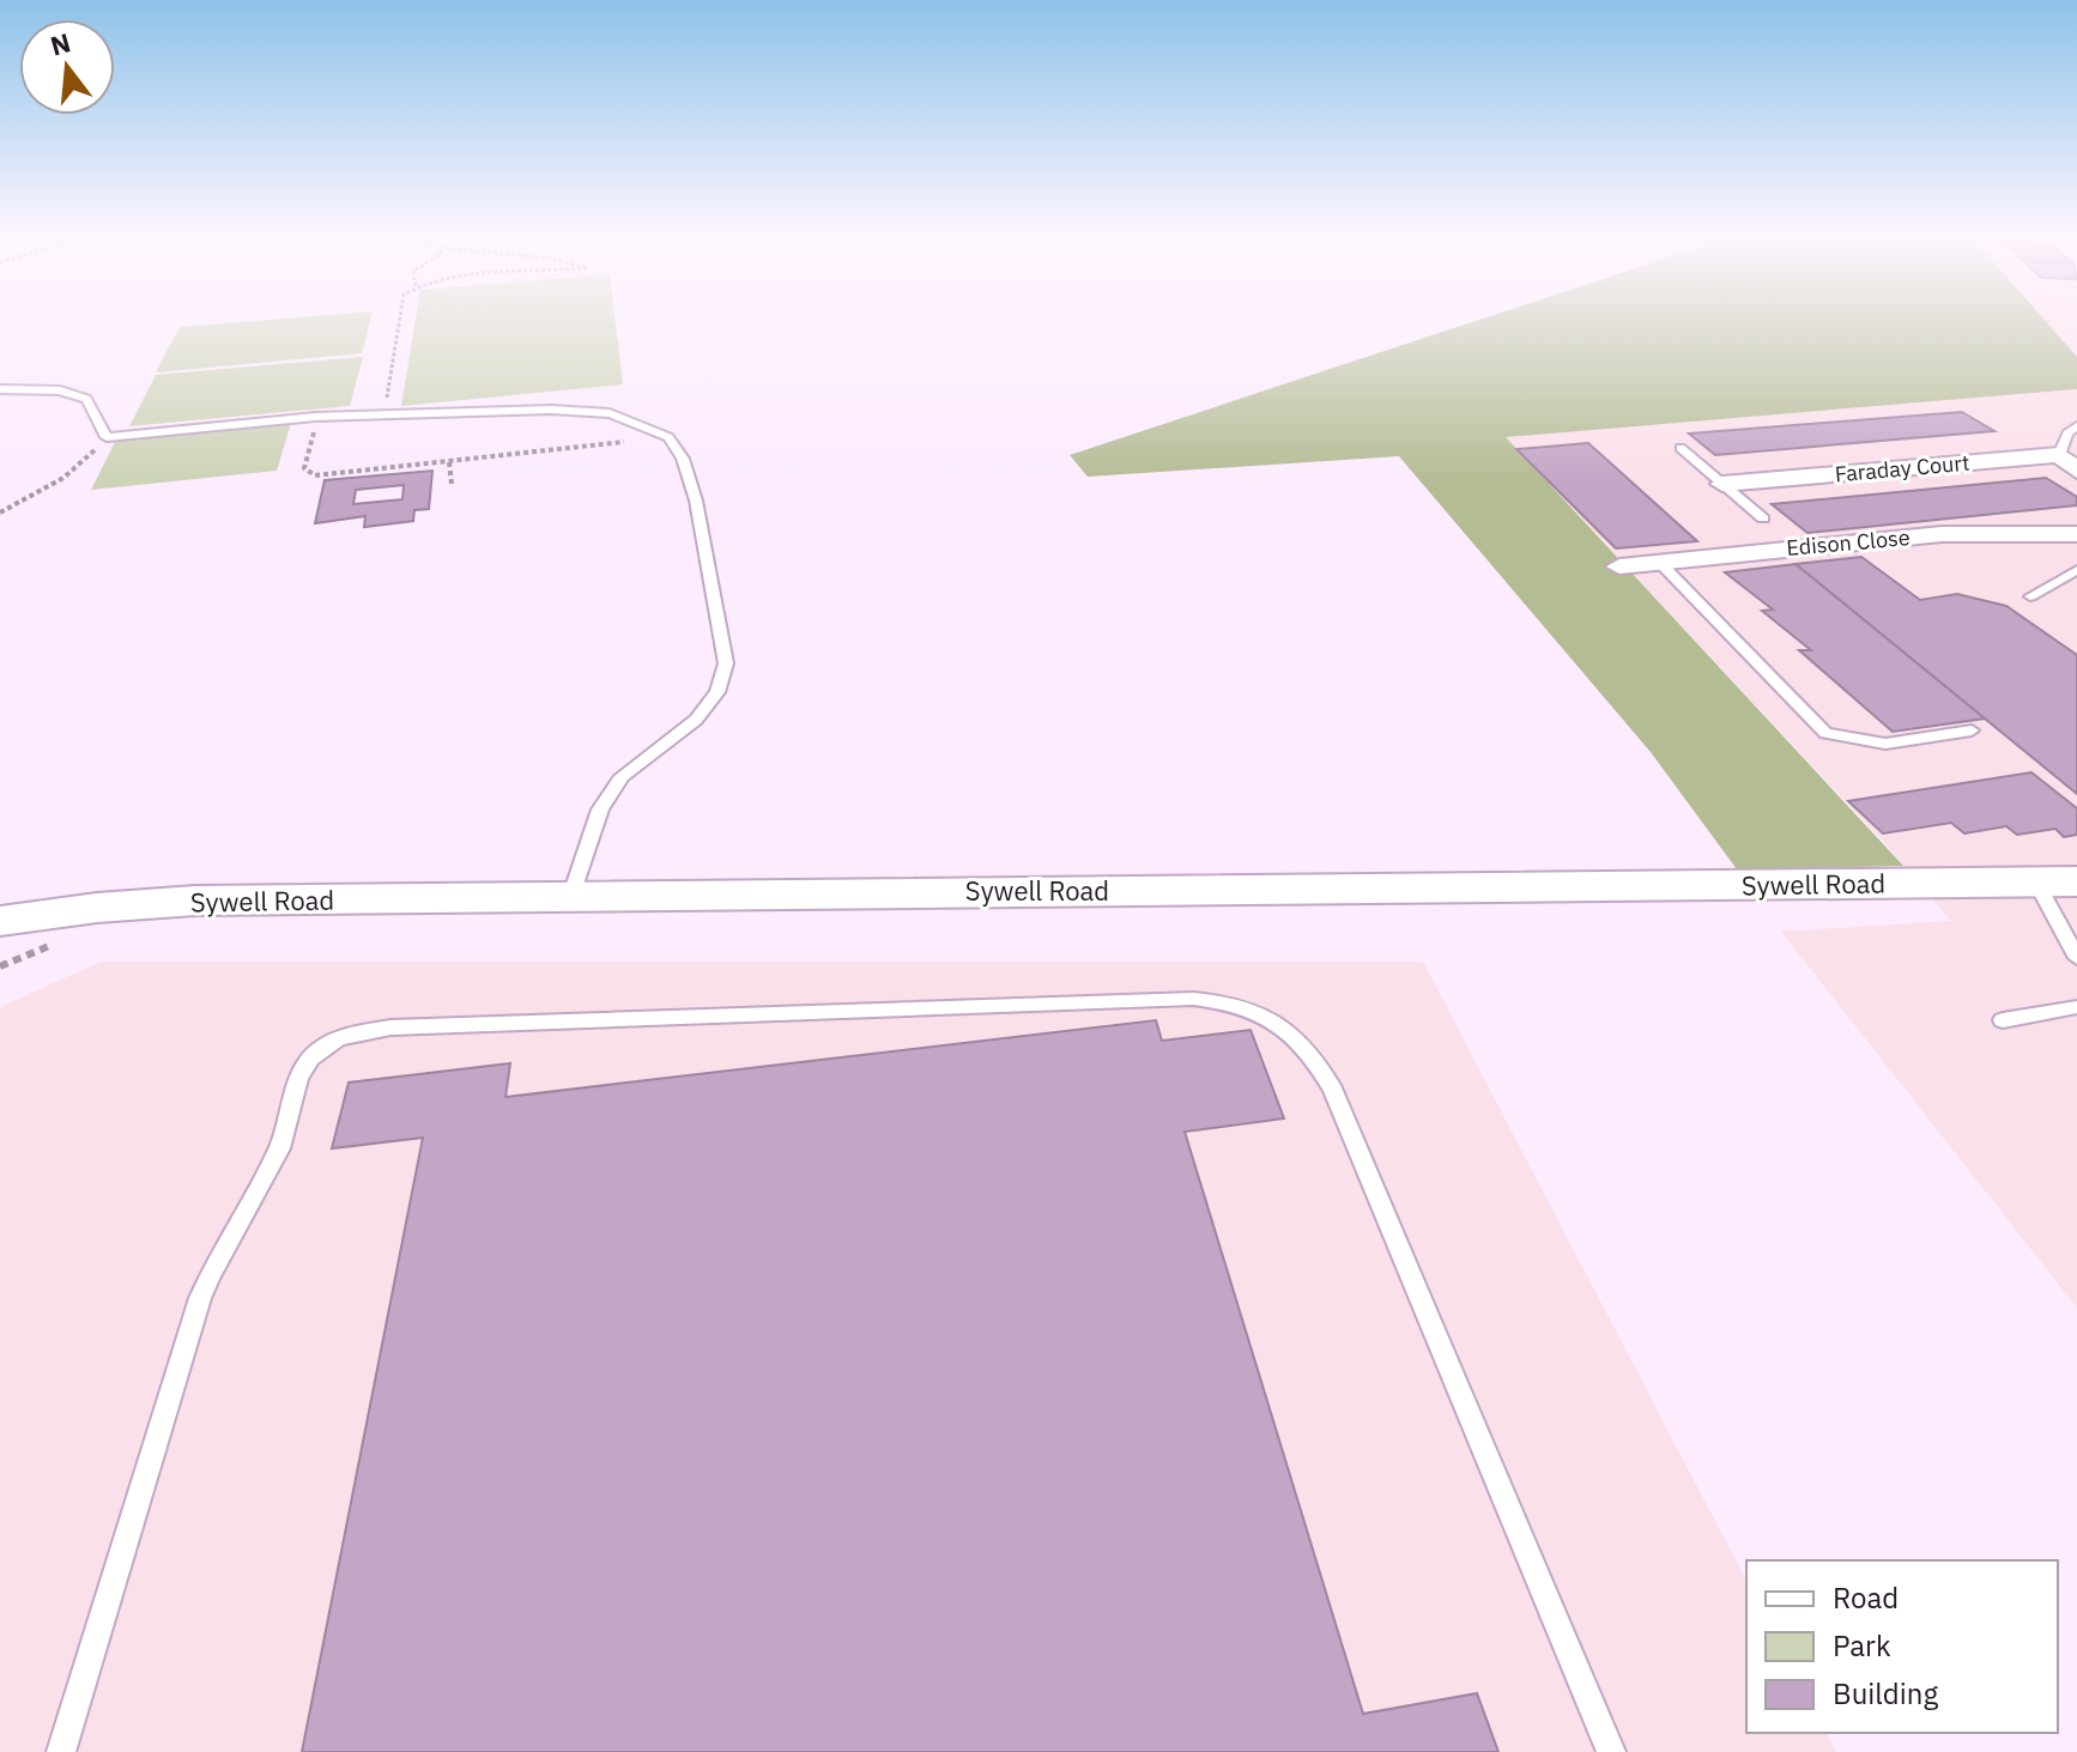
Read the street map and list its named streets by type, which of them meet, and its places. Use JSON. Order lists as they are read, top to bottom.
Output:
{
  "streets": {
    "street": ["Faraday Court", "Edison Close", "Sywell Road"]
  },
  "legend": ["Road", "Park", "Building"],
  "north": "top"
}
